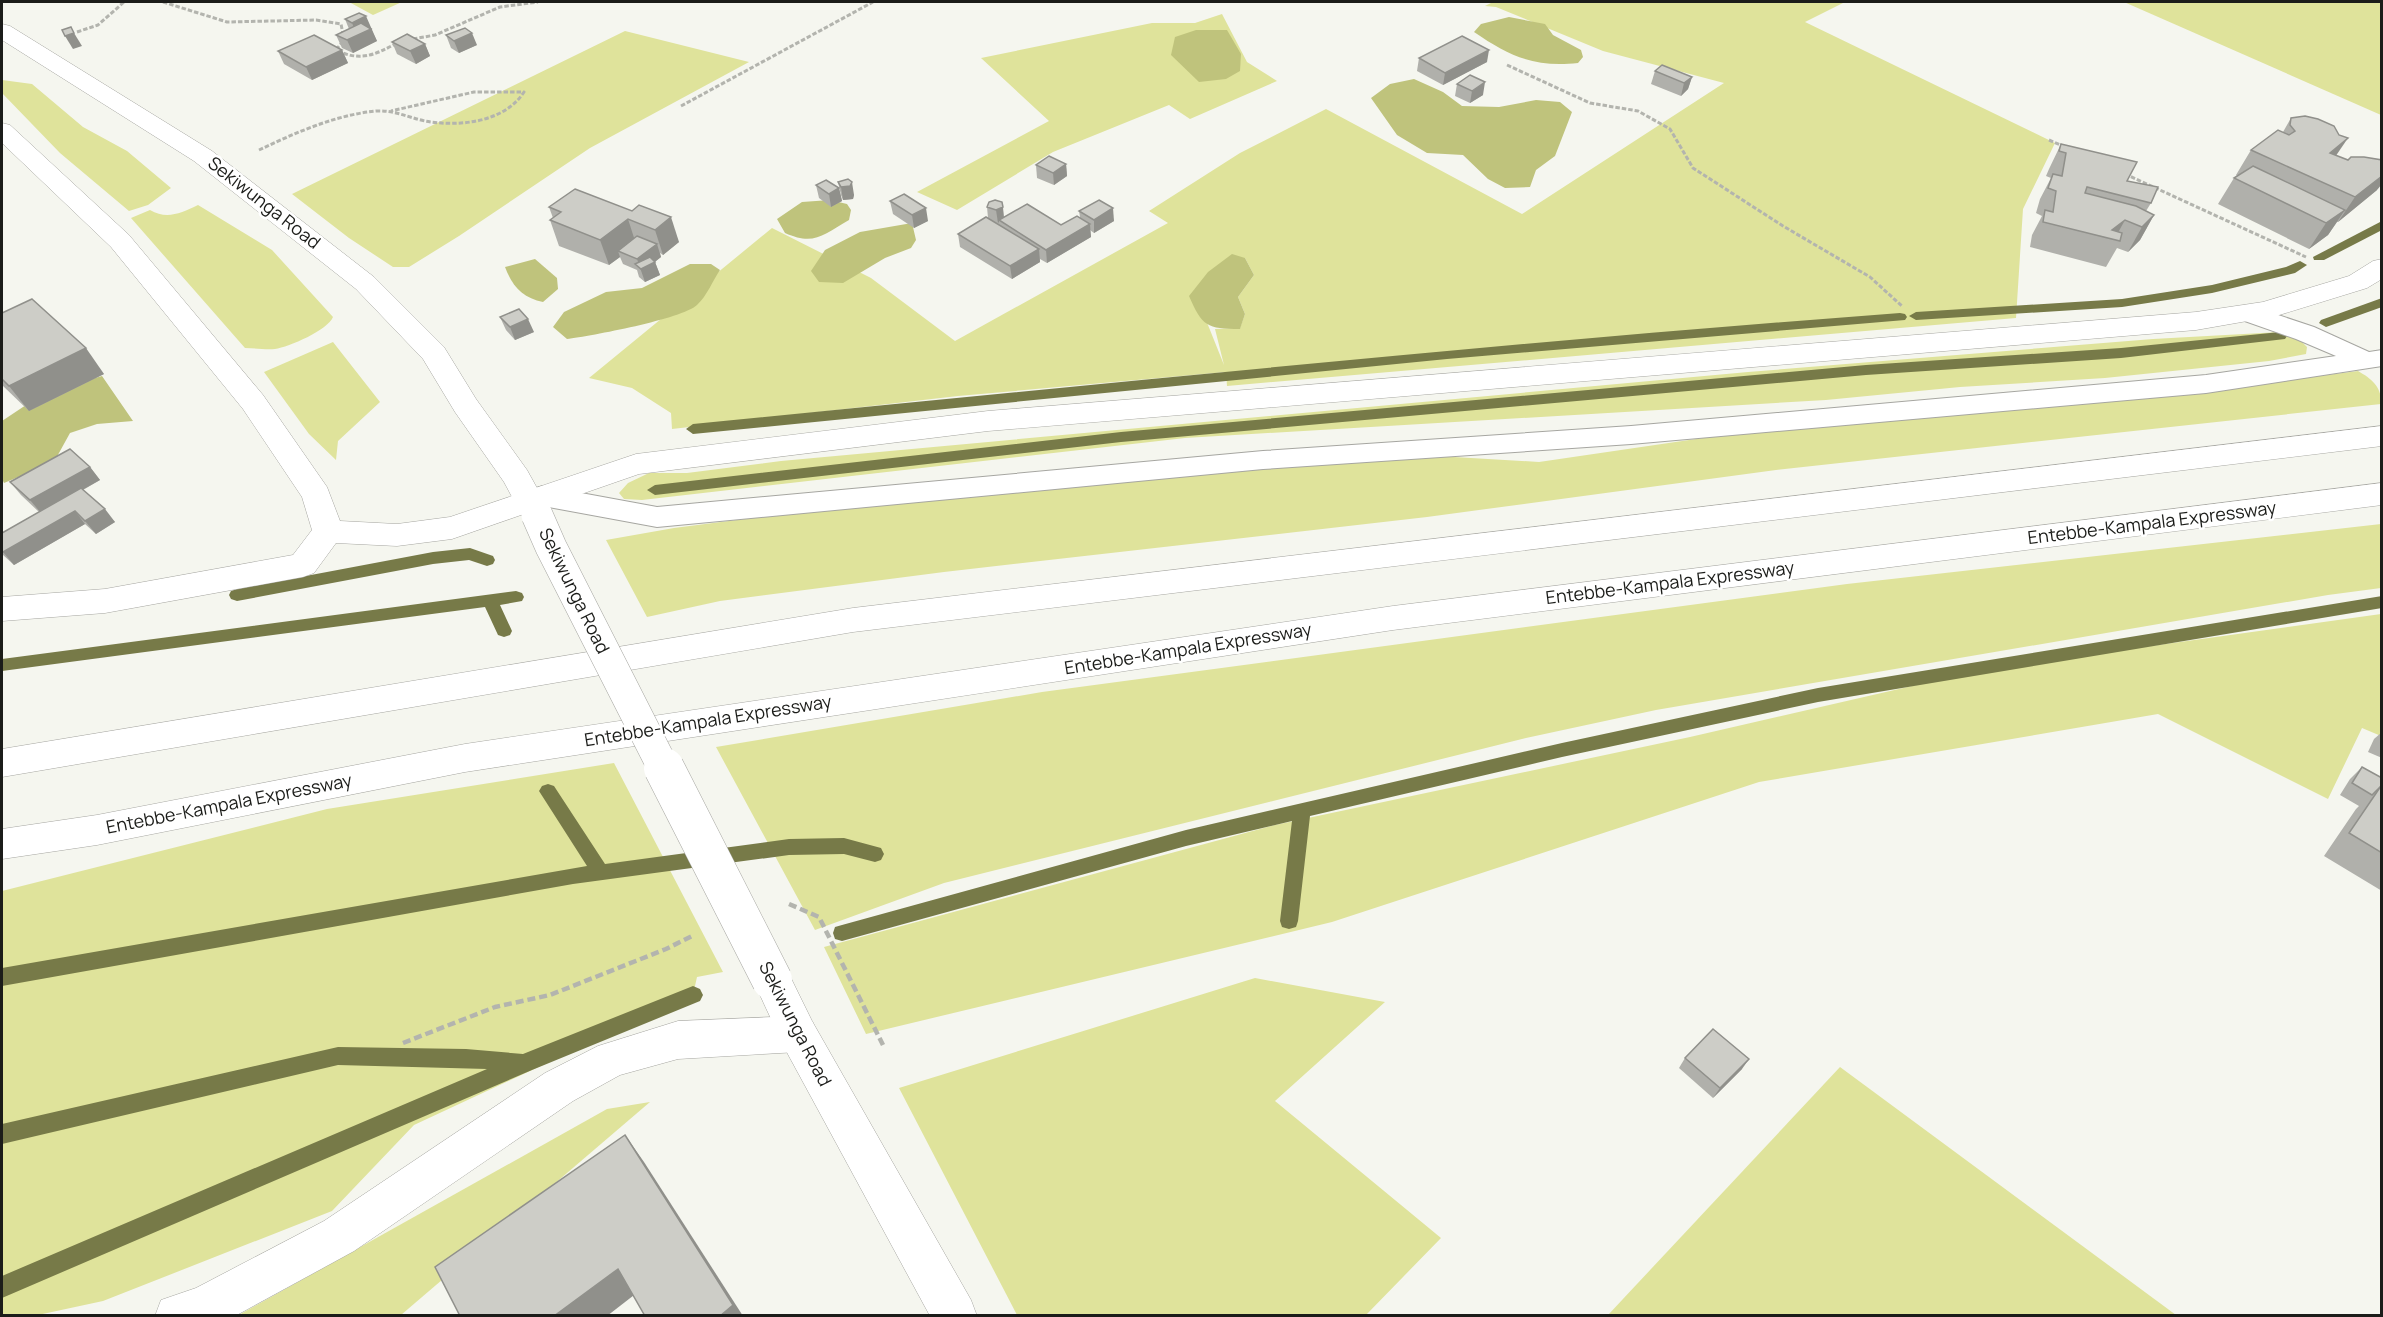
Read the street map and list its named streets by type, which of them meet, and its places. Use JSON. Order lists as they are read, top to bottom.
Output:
{
  "streets": {
    "main road": ["Sekiwunga Road", "Entebbe-Kampala Expressway"]
  }
}
